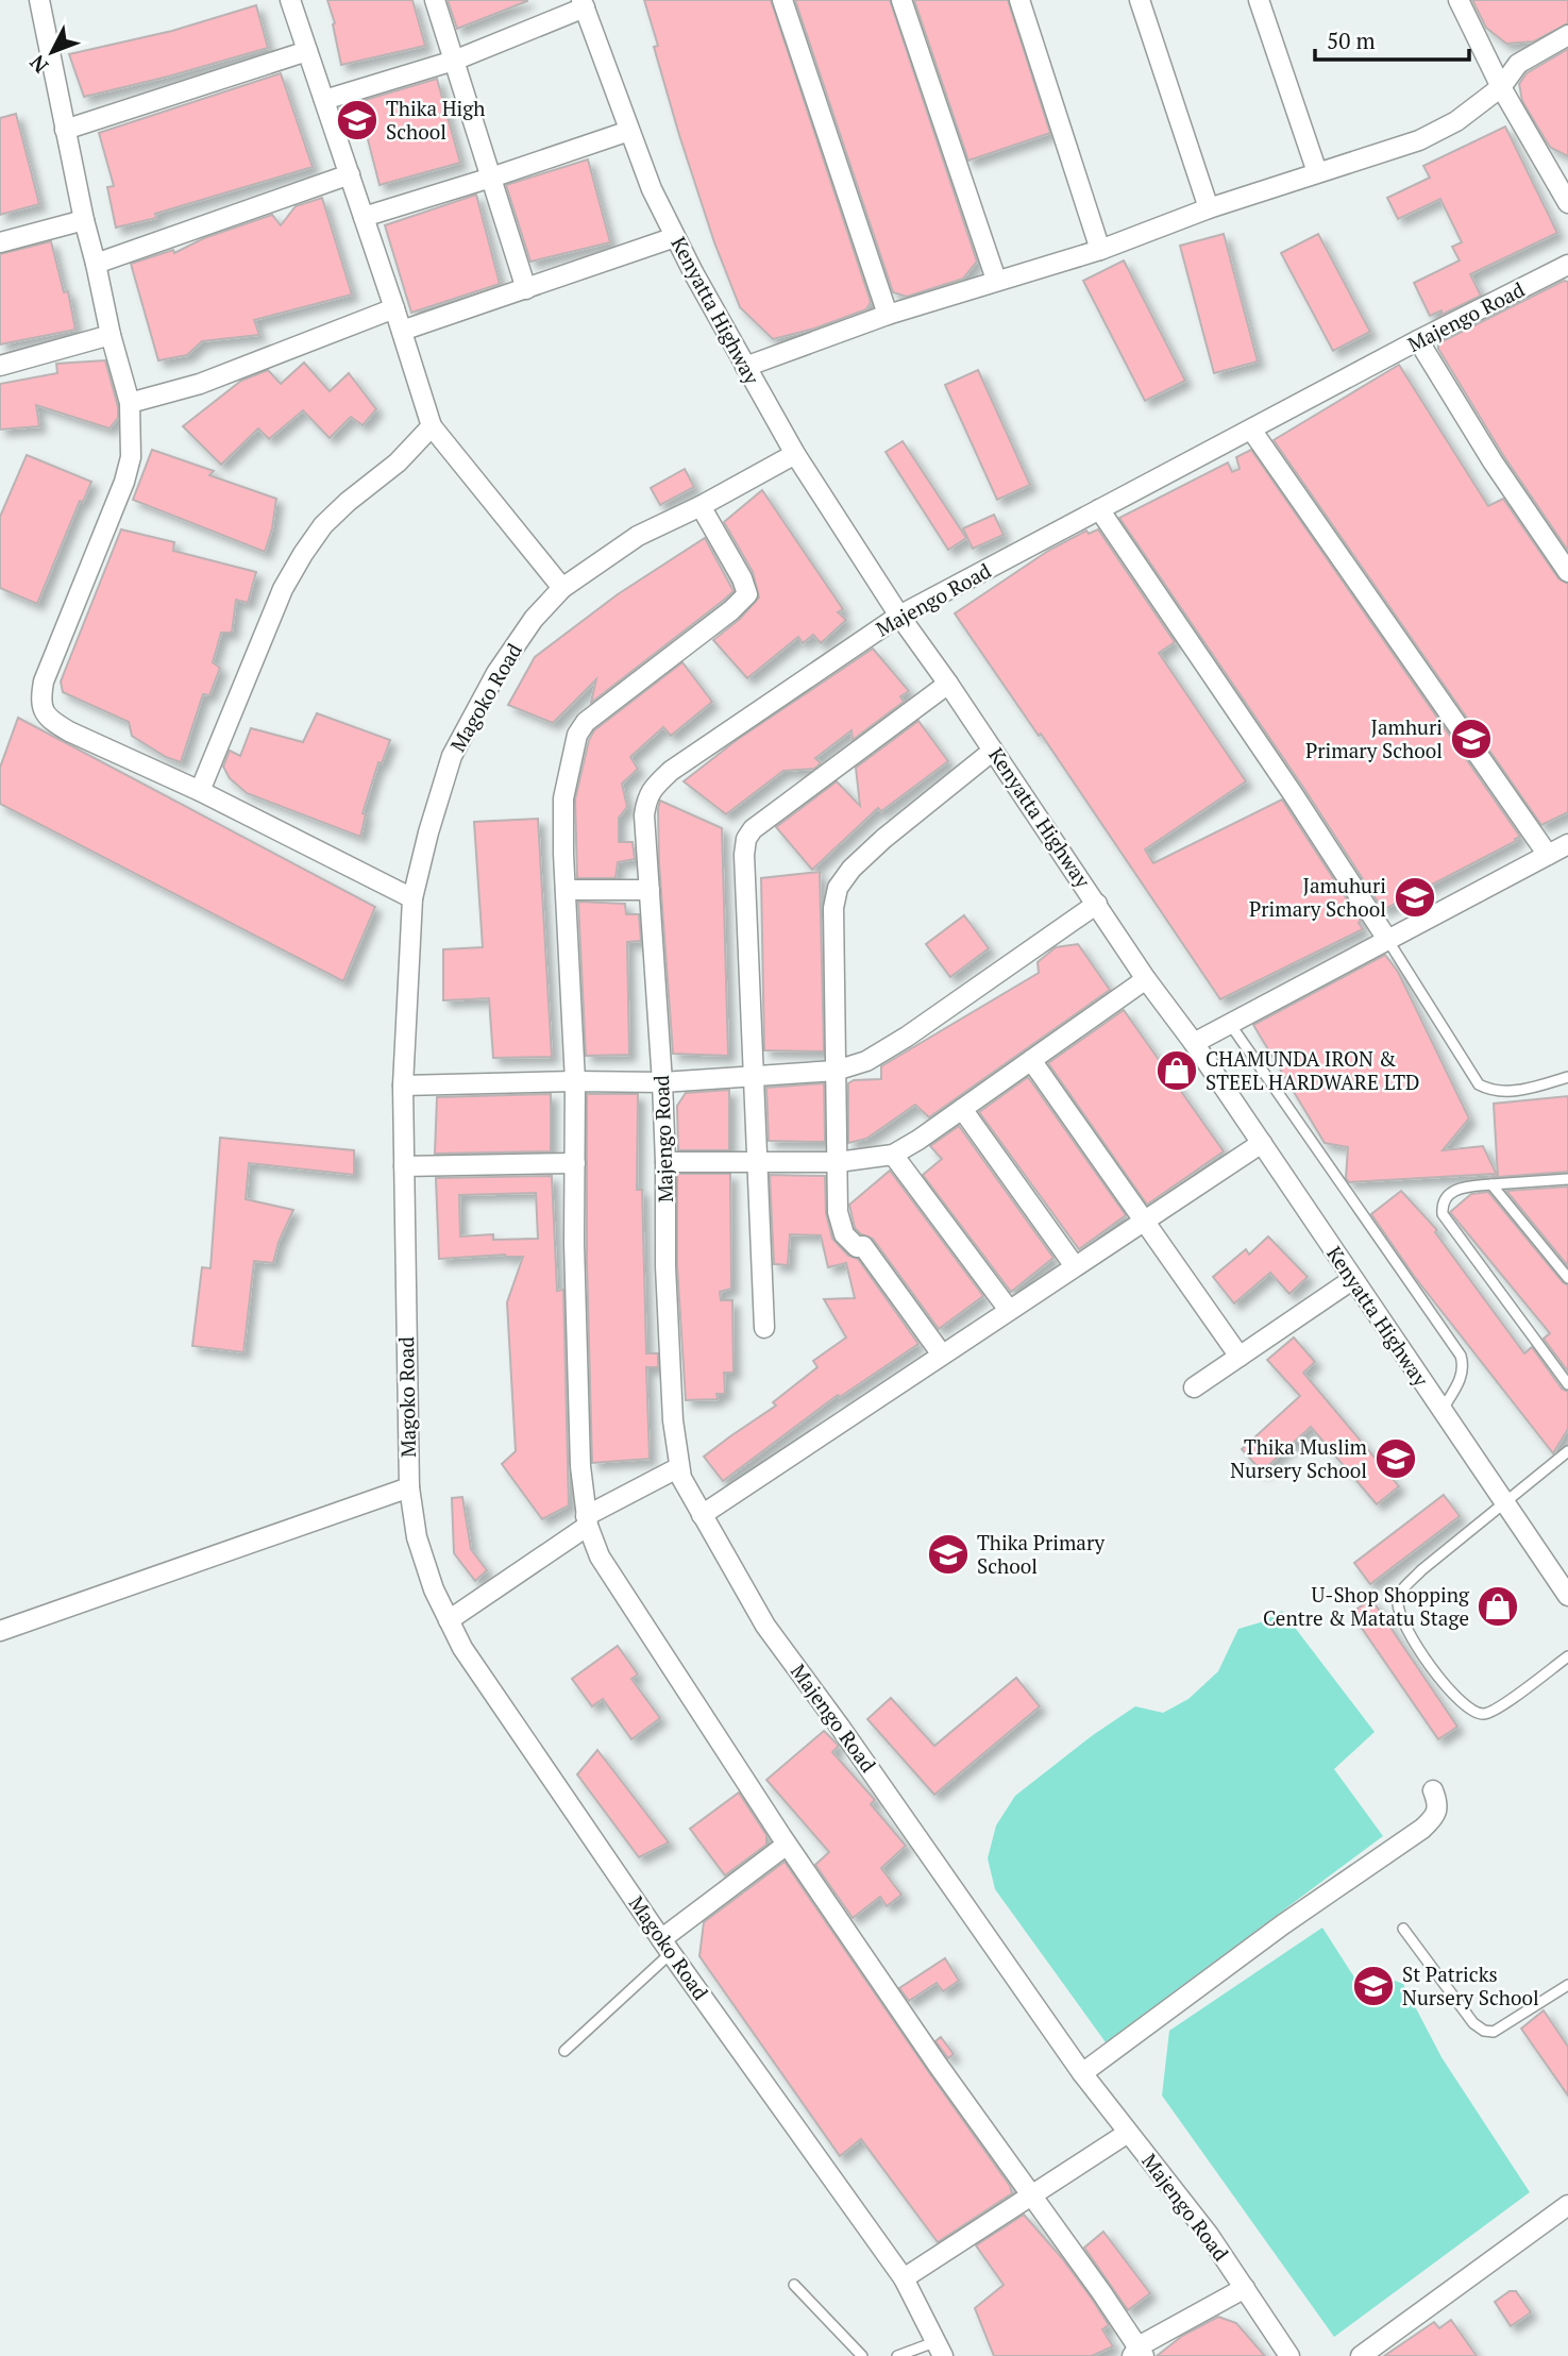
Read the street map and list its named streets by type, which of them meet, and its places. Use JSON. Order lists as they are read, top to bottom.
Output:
{
  "streets": {
    "street": ["Kenyatta Highway", "Majengo Road", "Magoko Road"]
  },
  "crossings": [
    ["Kenyatta Highway", "Majengo Road"],
    ["Kenyatta Highway", "Magoko Road"]
  ],
  "places": {
    "school or university": [
      "Thika High School",
      "Jamhuri Primary School",
      "Jamuhuri Primary School",
      "Thika Muslim Nursery School",
      "Thika Primary School",
      "St Patricks Nursery School"
    ],
    "shop": ["CHAMUNDA IRON & STEEL HARDWARE LTD", "U-Shop Shopping Centre & Matatu Stage"]
  },
  "scale_bar": "50 m",
  "north": "bottom left"
}
